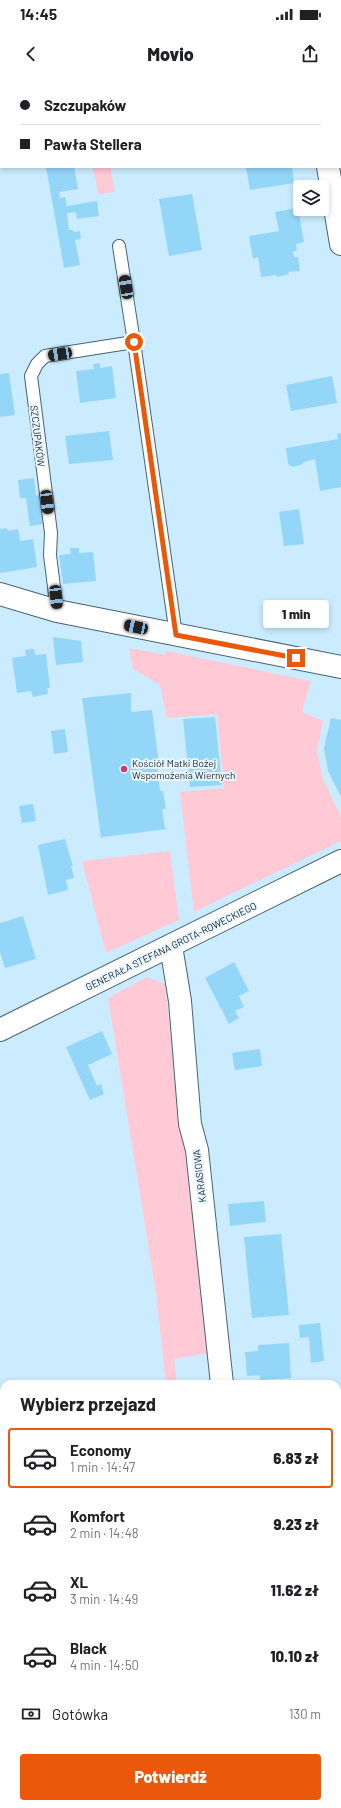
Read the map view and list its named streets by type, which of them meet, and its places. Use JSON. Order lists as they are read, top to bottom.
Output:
{
  "streets": {
    "street": ["GENERAŁA STEFANA GROTA-ROWECKIEGO", "KARASIOWA"],
    "lane": ["SZCZUPAKÓW"]
  },
  "crossings": [
    ["GENERAŁA STEFANA GROTA-ROWECKIEGO", "KARASIOWA"]
  ],
  "places": ["Kościół Matki Bożej Wspomożenia Wiernych"],
  "page": {
    "status": "14:45",
    "header": "Movio",
    "banner": ["Szczupaków", "Pawła Stellera"],
    "bubble": "1 min",
    "heading": "Wybierz przejazd",
    "list": [
      {
        "name": "Economy",
        "note": "1 min · 14:47",
        "value": "6.83 zł"
      },
      {
        "name": "Komfort",
        "note": "2 min · 14:48",
        "value": "9.23 zł"
      },
      {
        "name": "XL",
        "note": "3 min · 14:49",
        "value": "11.62 zł"
      },
      {
        "name": "Black",
        "note": "4 min · 14:50",
        "value": "10.10 zł"
      }
    ],
    "pay": ["Gotówka", "130 m"],
    "buttons": "Potwierdź"
  }
}
